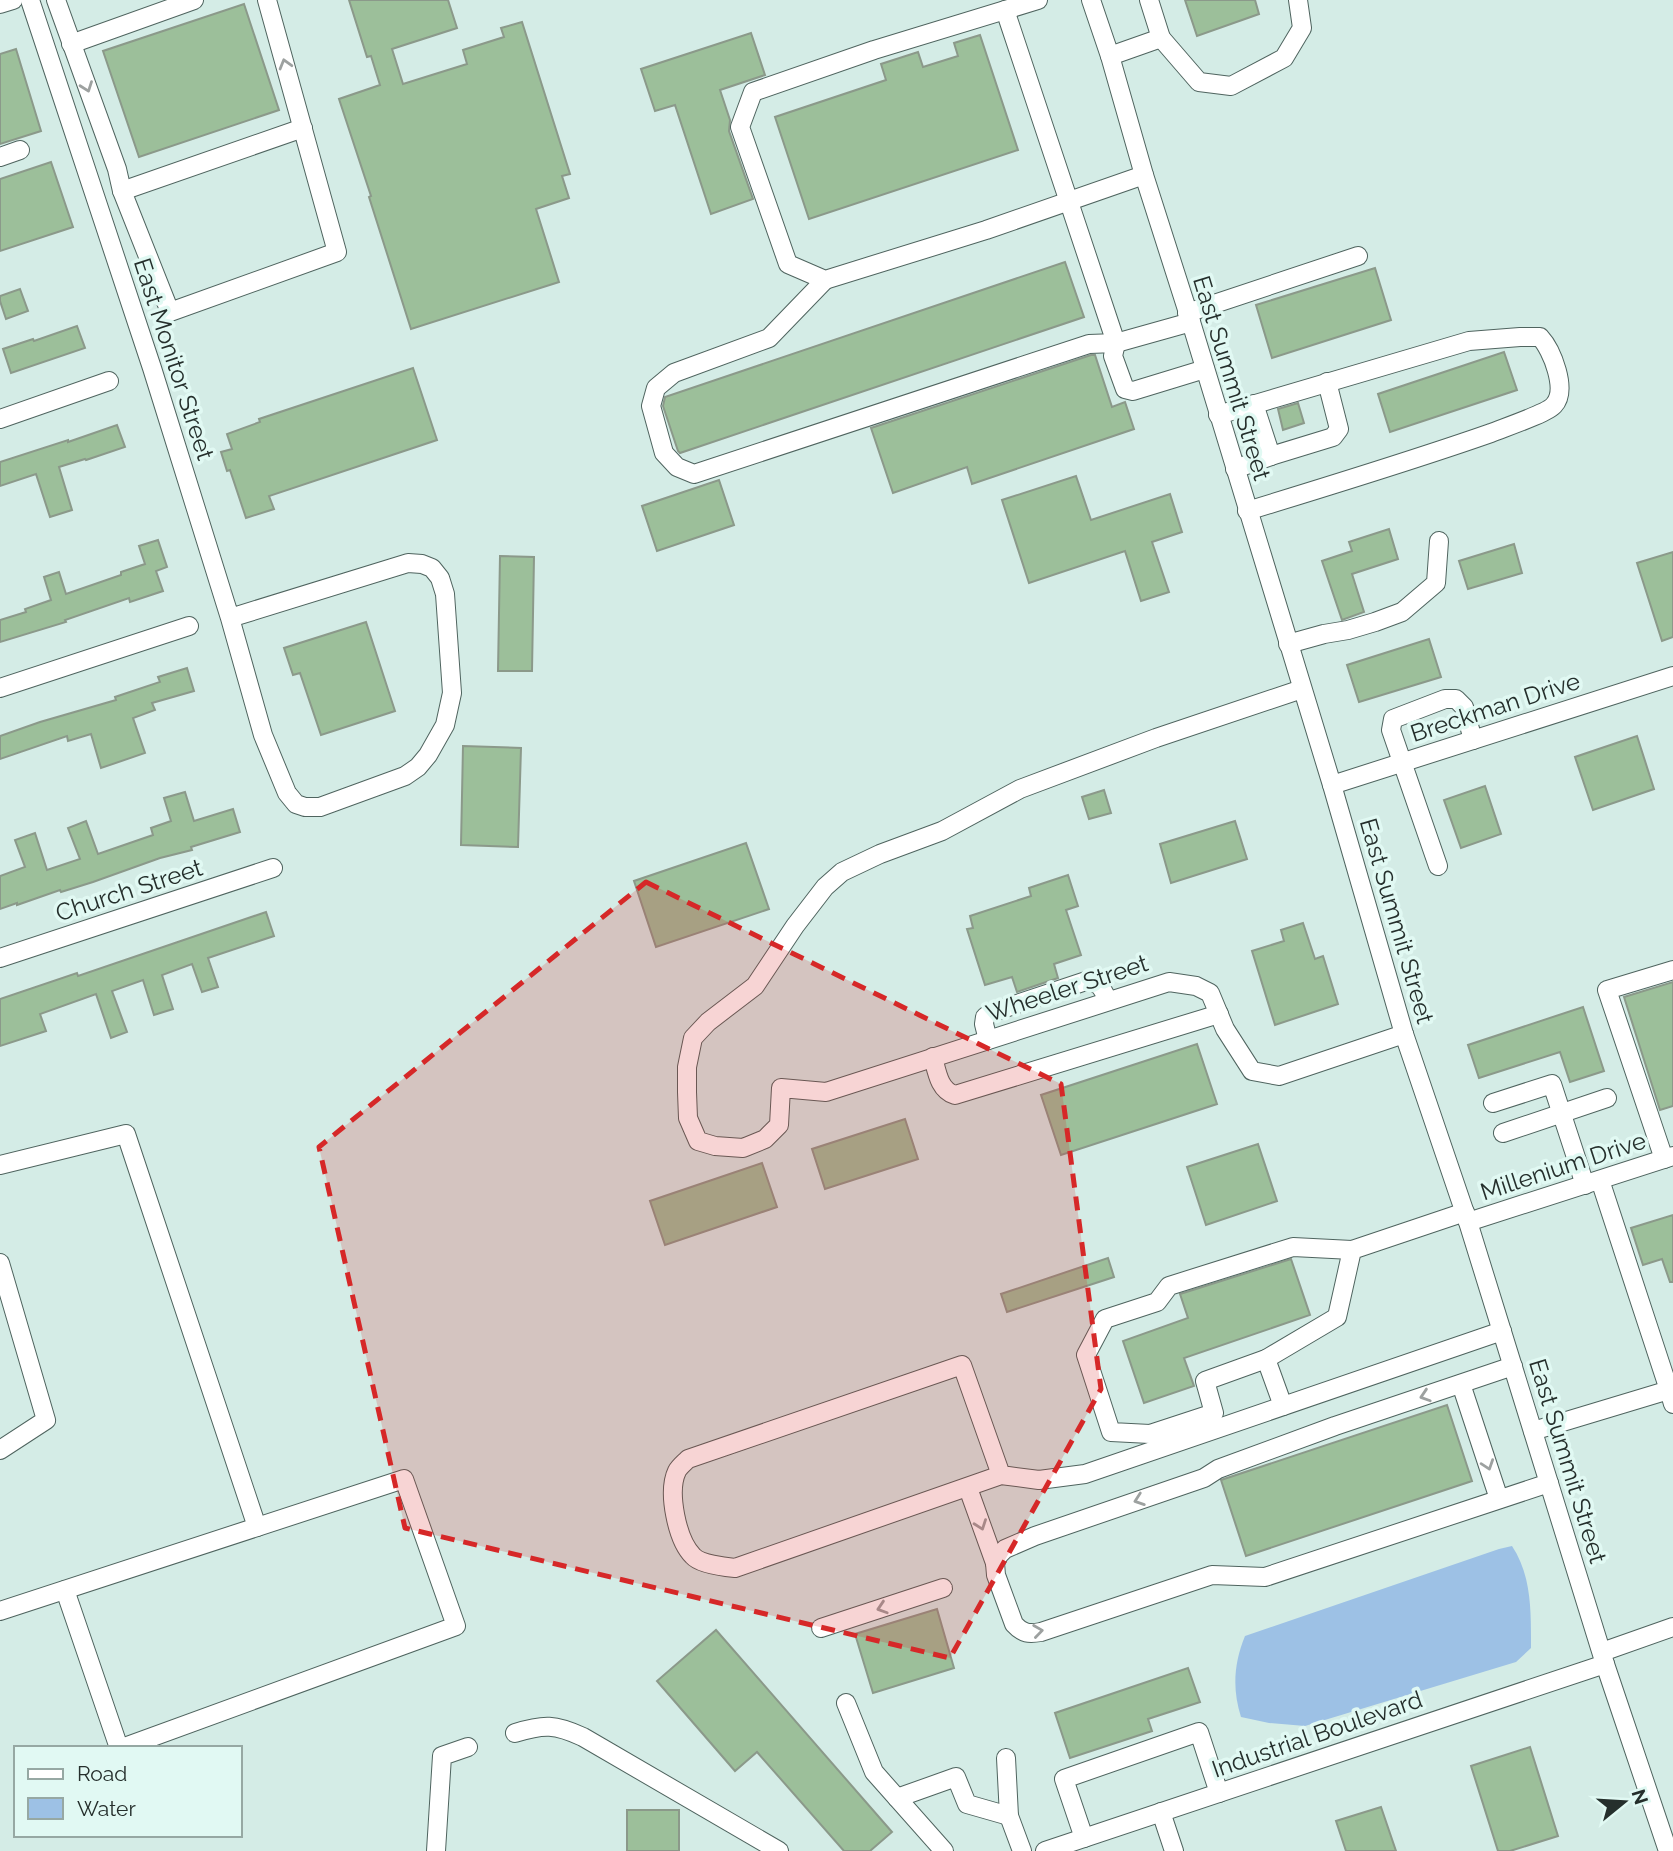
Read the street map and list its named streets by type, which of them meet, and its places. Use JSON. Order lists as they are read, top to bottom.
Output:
{
  "streets": {
    "street": [
      "East Monitor Street",
      "East Summit Street",
      "Breckman Drive",
      "Church Street",
      "Wheeler Street",
      "Millenium Drive",
      "Industrial Boulevard"
    ]
  },
  "crossings": [
    ["East Summit Street", "Breckman Drive"],
    ["East Summit Street", "Wheeler Street"],
    ["East Summit Street", "Millenium Drive"],
    ["East Summit Street", "Industrial Boulevard"]
  ],
  "legend": ["Road", "Water"],
  "north": "right"
}
